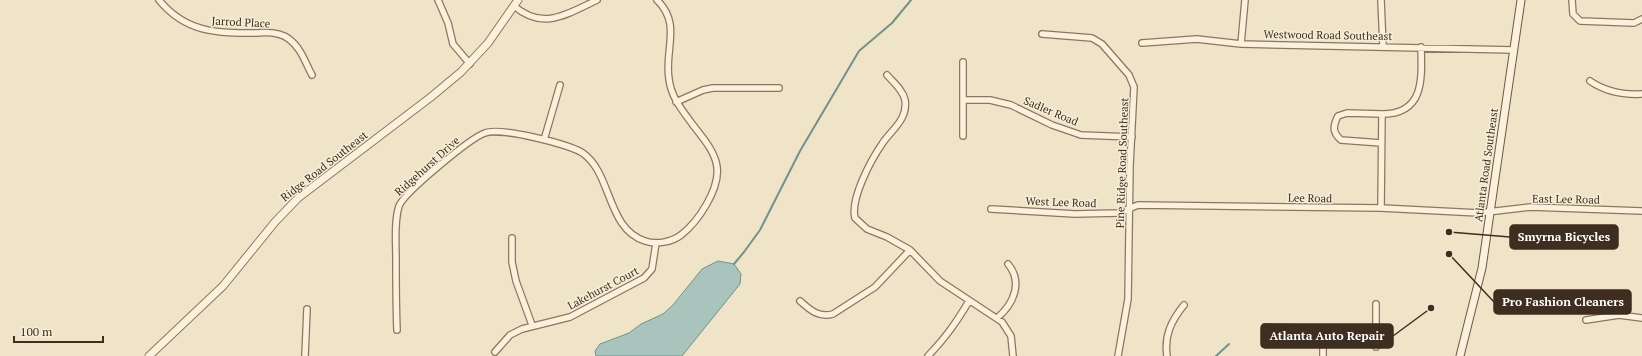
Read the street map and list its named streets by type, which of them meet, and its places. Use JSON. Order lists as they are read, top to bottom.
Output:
{
  "streets": {
    "street": [
      "Jarrod Place",
      "Westwood Road Southeast",
      "Sadler Road",
      "Pine Ridge Road Southeast",
      "Atlanta Road Southeast",
      "Ridge Road Southeast",
      "Ridgehurst Drive",
      "Lee Road",
      "East Lee Road",
      "West Lee Road",
      "Lakehurst Court"
    ]
  },
  "crossings": [
    ["Westwood Road Southeast", "Atlanta Road Southeast"],
    ["Sadler Road", "Pine Ridge Road Southeast"],
    ["Pine Ridge Road Southeast", "Lee Road"],
    ["Pine Ridge Road Southeast", "West Lee Road"],
    ["Atlanta Road Southeast", "Lee Road"],
    ["Atlanta Road Southeast", "East Lee Road"],
    ["Ridgehurst Drive", "Lakehurst Court"],
    ["Lee Road", "East Lee Road"],
    ["Lee Road", "West Lee Road"]
  ],
  "places": ["Smyrna Bicycles", "Pro Fashion Cleaners", "Atlanta Auto Repair"],
  "scale_bar": "100 m"
}
